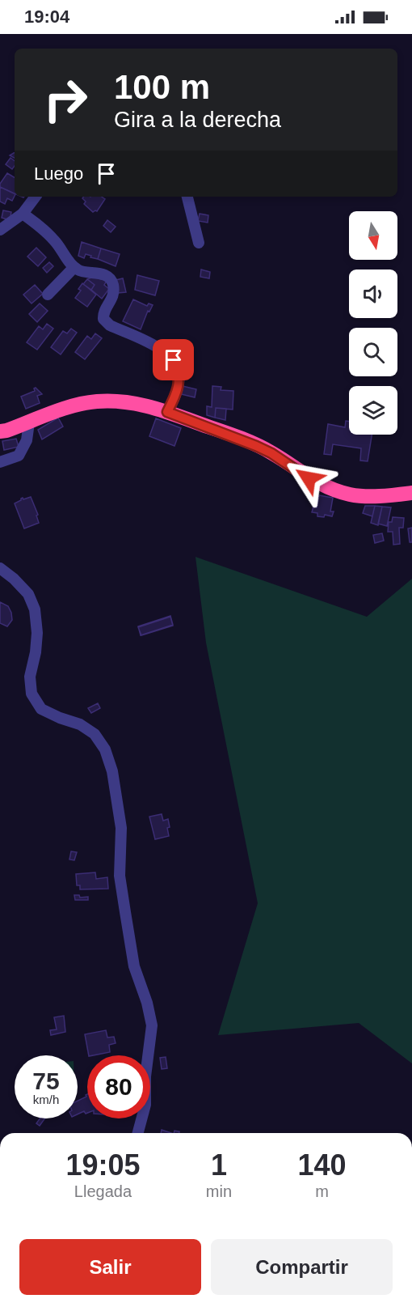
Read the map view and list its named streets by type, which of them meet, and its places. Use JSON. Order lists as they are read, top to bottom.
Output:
{
  "north": "bottom",
  "page": {
    "status": "19:04",
    "turn": ["100 m", "Gira a la derecha"],
    "then": "Luego",
    "speed": "75 km/h",
    "limit": "80",
    "eta": [
      "19:05",
      "Llegada",
      "1",
      "min",
      "140",
      "m"
    ],
    "buttons": ["Salir", "Compartir"]
  }
}
